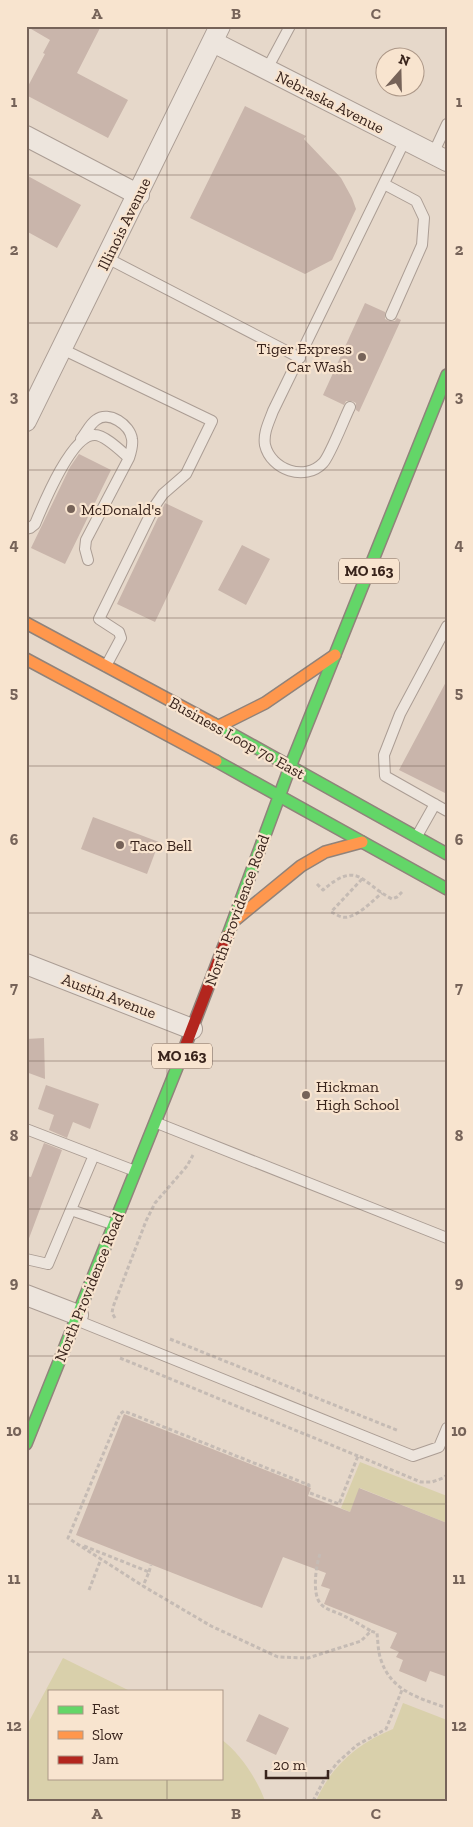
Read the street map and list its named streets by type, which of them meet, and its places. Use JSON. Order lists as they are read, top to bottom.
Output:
{
  "streets": {
    "main road": ["MO 163", "Business Loop 70 East", "North Providence Road"],
    "street": ["Nebraska Avenue", "Illinois Avenue", "Austin Avenue"]
  },
  "crossings": [
    ["Nebraska Avenue", "Illinois Avenue"],
    ["Business Loop 70 East", "North Providence Road"],
    ["North Providence Road", "Austin Avenue"]
  ],
  "places": [
    "Tiger Express Car Wash",
    "McDonald's",
    "Taco Bell",
    "Hickman High School"
  ],
  "legend": ["Fast", "Slow", "Jam"],
  "scale_bar": "20 m",
  "north": "top",
  "grid": {
    "columns": ["A", "B", "C"],
    "rows": [
      "1",
      "2",
      "3",
      "4",
      "5",
      "6",
      "7",
      "8",
      "9",
      "10",
      "11",
      "12"
    ]
  }
}
